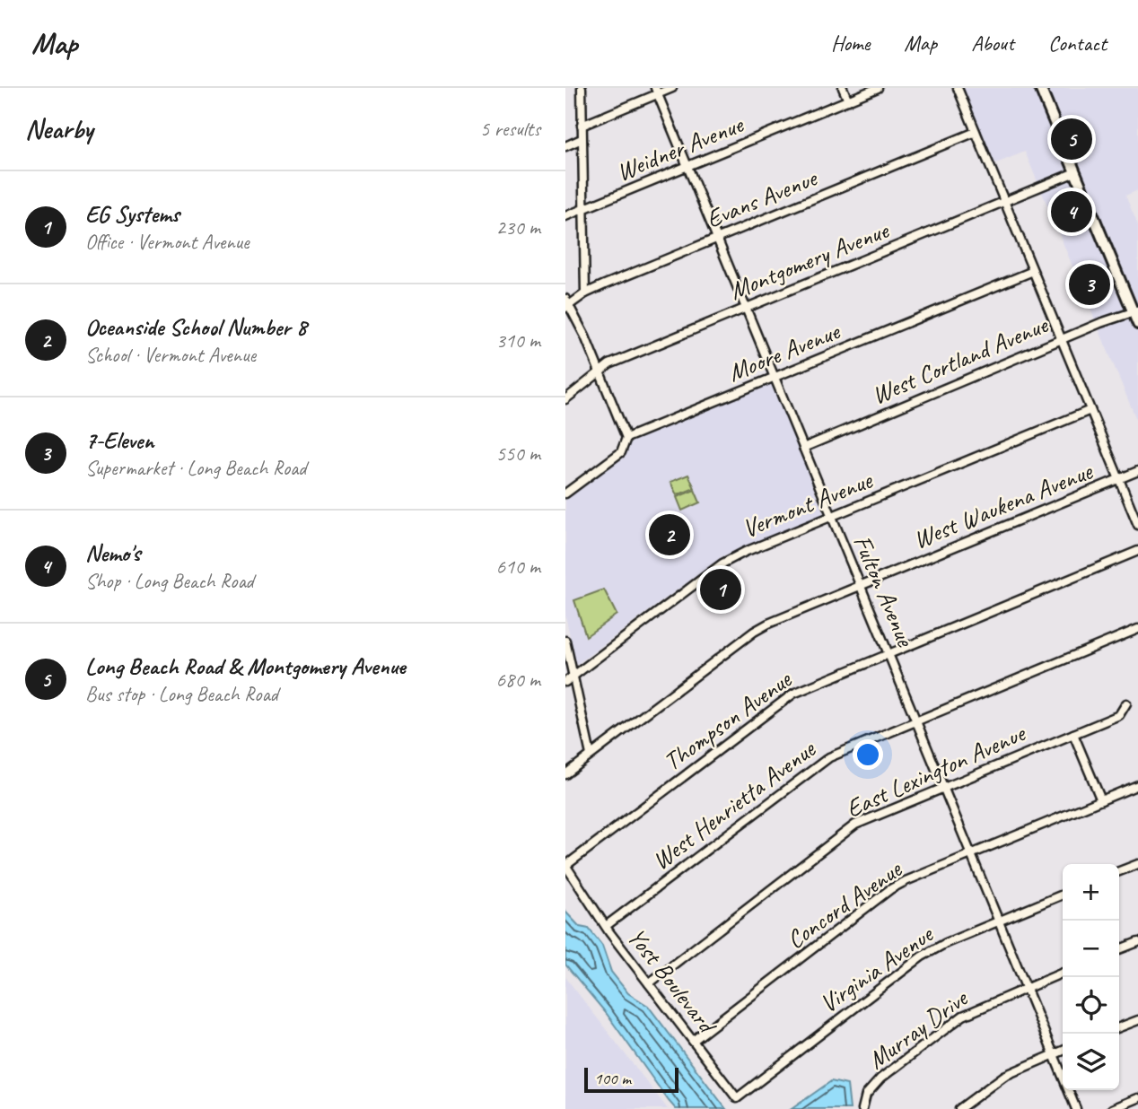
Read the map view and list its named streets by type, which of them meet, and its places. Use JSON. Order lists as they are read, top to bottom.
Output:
{
  "streets": {
    "street": [
      "Weidner Avenue",
      "Evans Avenue",
      "Montgomery Avenue",
      "Moore Avenue",
      "West Cortland Avenue",
      "Vermont Avenue",
      "West Waukena Avenue",
      "Fulton Avenue",
      "Thompson Avenue",
      "East Lexington Avenue",
      "West Henrietta Avenue",
      "Concord Avenue",
      "Virginia Avenue",
      "Yost Boulevard",
      "Murray Drive"
    ]
  },
  "crossings": [
    ["Weidner Avenue", "Fulton Avenue"],
    ["Evans Avenue", "Fulton Avenue"],
    ["Montgomery Avenue", "Fulton Avenue"],
    ["Moore Avenue", "Fulton Avenue"],
    ["West Cortland Avenue", "Fulton Avenue"],
    ["Vermont Avenue", "Fulton Avenue"],
    ["West Waukena Avenue", "Fulton Avenue"],
    ["Fulton Avenue", "Thompson Avenue"],
    ["Fulton Avenue", "East Lexington Avenue"],
    ["Fulton Avenue", "West Henrietta Avenue"],
    ["Fulton Avenue", "Concord Avenue"],
    ["Fulton Avenue", "Virginia Avenue"],
    ["Fulton Avenue", "Murray Drive"],
    ["Thompson Avenue", "Yost Boulevard"],
    ["East Lexington Avenue", "Yost Boulevard"],
    ["West Henrietta Avenue", "Yost Boulevard"],
    ["Concord Avenue", "Yost Boulevard"],
    ["Virginia Avenue", "Yost Boulevard"]
  ],
  "scale_bar": "100 m",
  "page": {
    "header": "Map",
    "nav": [
      "Home",
      "Map",
      "About",
      "Contact"
    ],
    "heading": ["Nearby", "5 results"],
    "pins": [
      "5",
      "4",
      "3",
      "2",
      "1"
    ],
    "list": [
      {
        "mark": "1",
        "name": "EG Systems",
        "note": "Office · Vermont Avenue",
        "value": "230 m"
      },
      {
        "mark": "2",
        "name": "Oceanside School Number 8",
        "note": "School · Vermont Avenue",
        "value": "310 m"
      },
      {
        "mark": "3",
        "name": "7-Eleven",
        "note": "Supermarket · Long Beach Road",
        "value": "550 m"
      },
      {
        "mark": "4",
        "name": "Nemo's",
        "note": "Shop · Long Beach Road",
        "value": "610 m"
      },
      {
        "mark": "5",
        "name": "Long Beach Road & Montgomery Avenue",
        "note": "Bus stop · Long Beach Road",
        "value": "680 m"
      }
    ],
    "map_buttons": ["+", "−"],
    "scale": "100 m"
  }
}
